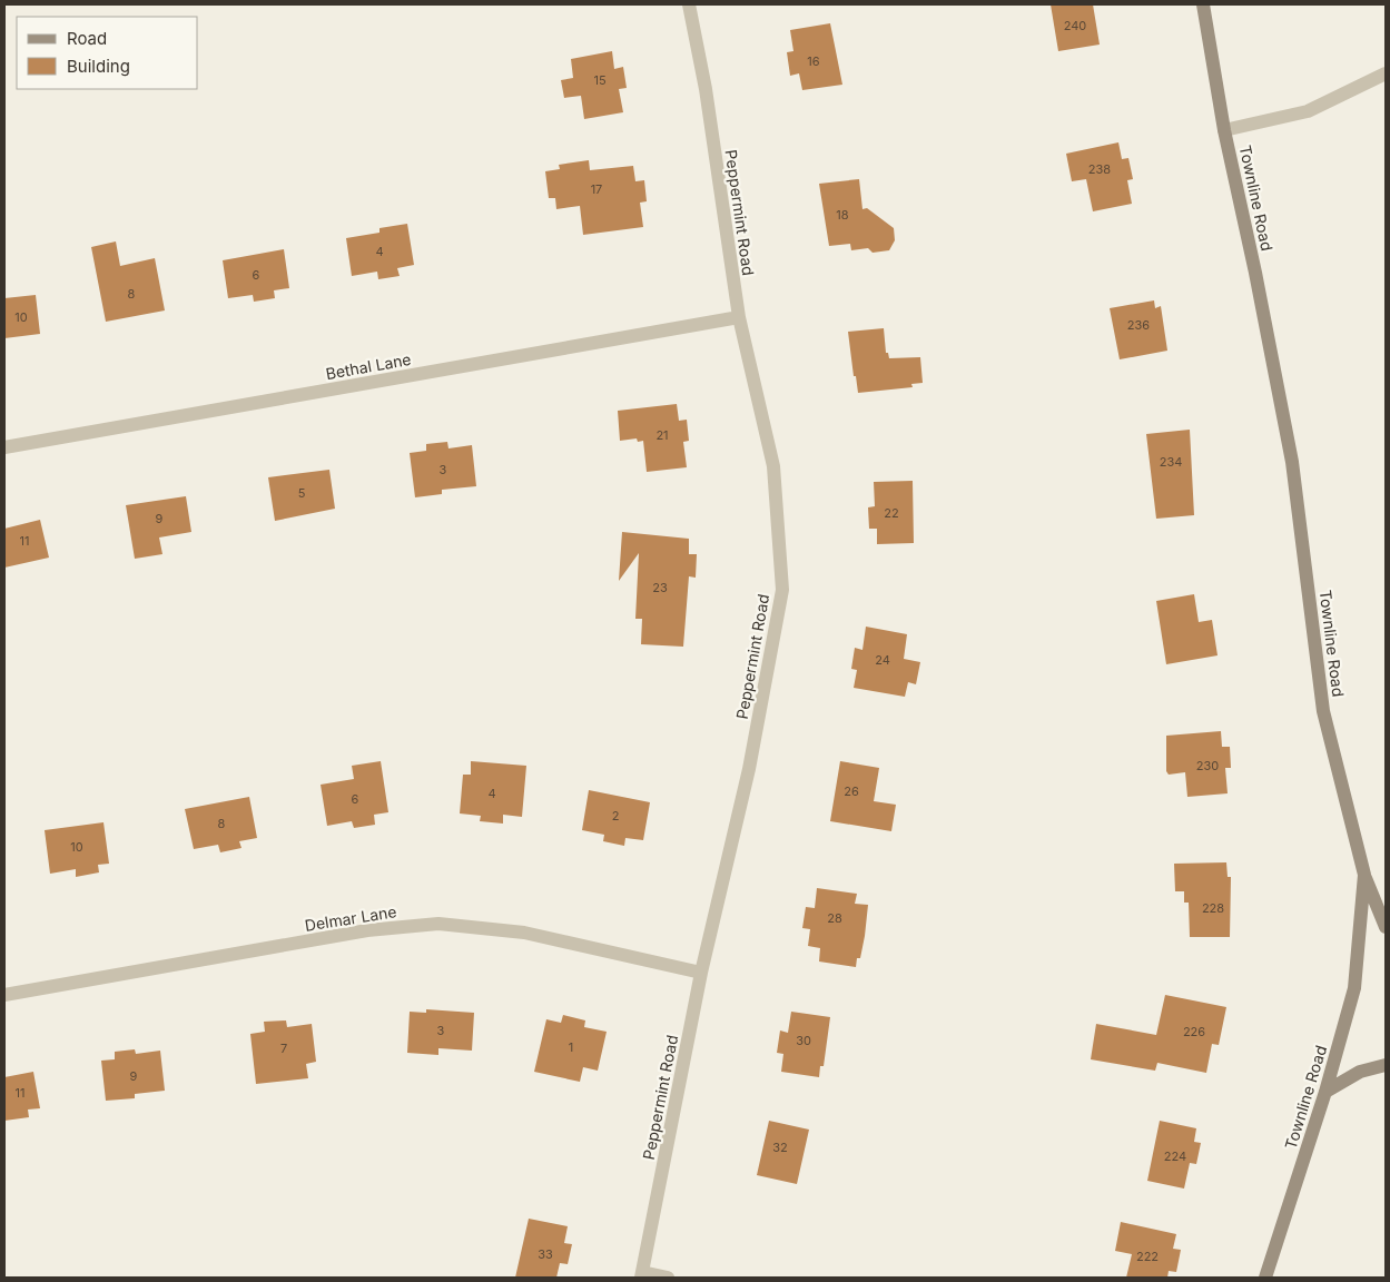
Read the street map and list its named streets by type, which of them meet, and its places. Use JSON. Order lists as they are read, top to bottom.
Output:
{
  "streets": {
    "main road": ["Townline Road"],
    "street": ["Peppermint Road", "Bethal Lane", "Delmar Lane"]
  },
  "crossings": [
    ["Peppermint Road", "Bethal Lane"],
    ["Peppermint Road", "Delmar Lane"]
  ],
  "house_numbers": [
    "240",
    "16",
    "15",
    "238",
    "17",
    "18",
    "4",
    "6",
    "8",
    "10",
    "236",
    "21",
    "234",
    "3",
    "5",
    "22",
    "9",
    "11",
    "23",
    "24",
    "230",
    "26",
    "4",
    "6",
    "2",
    "8",
    "10",
    "228",
    "28",
    "3",
    "226",
    "30",
    "1",
    "7",
    "9",
    "11",
    "32",
    "224",
    "33",
    "222"
  ],
  "legend": ["Road", "Building"]
}
